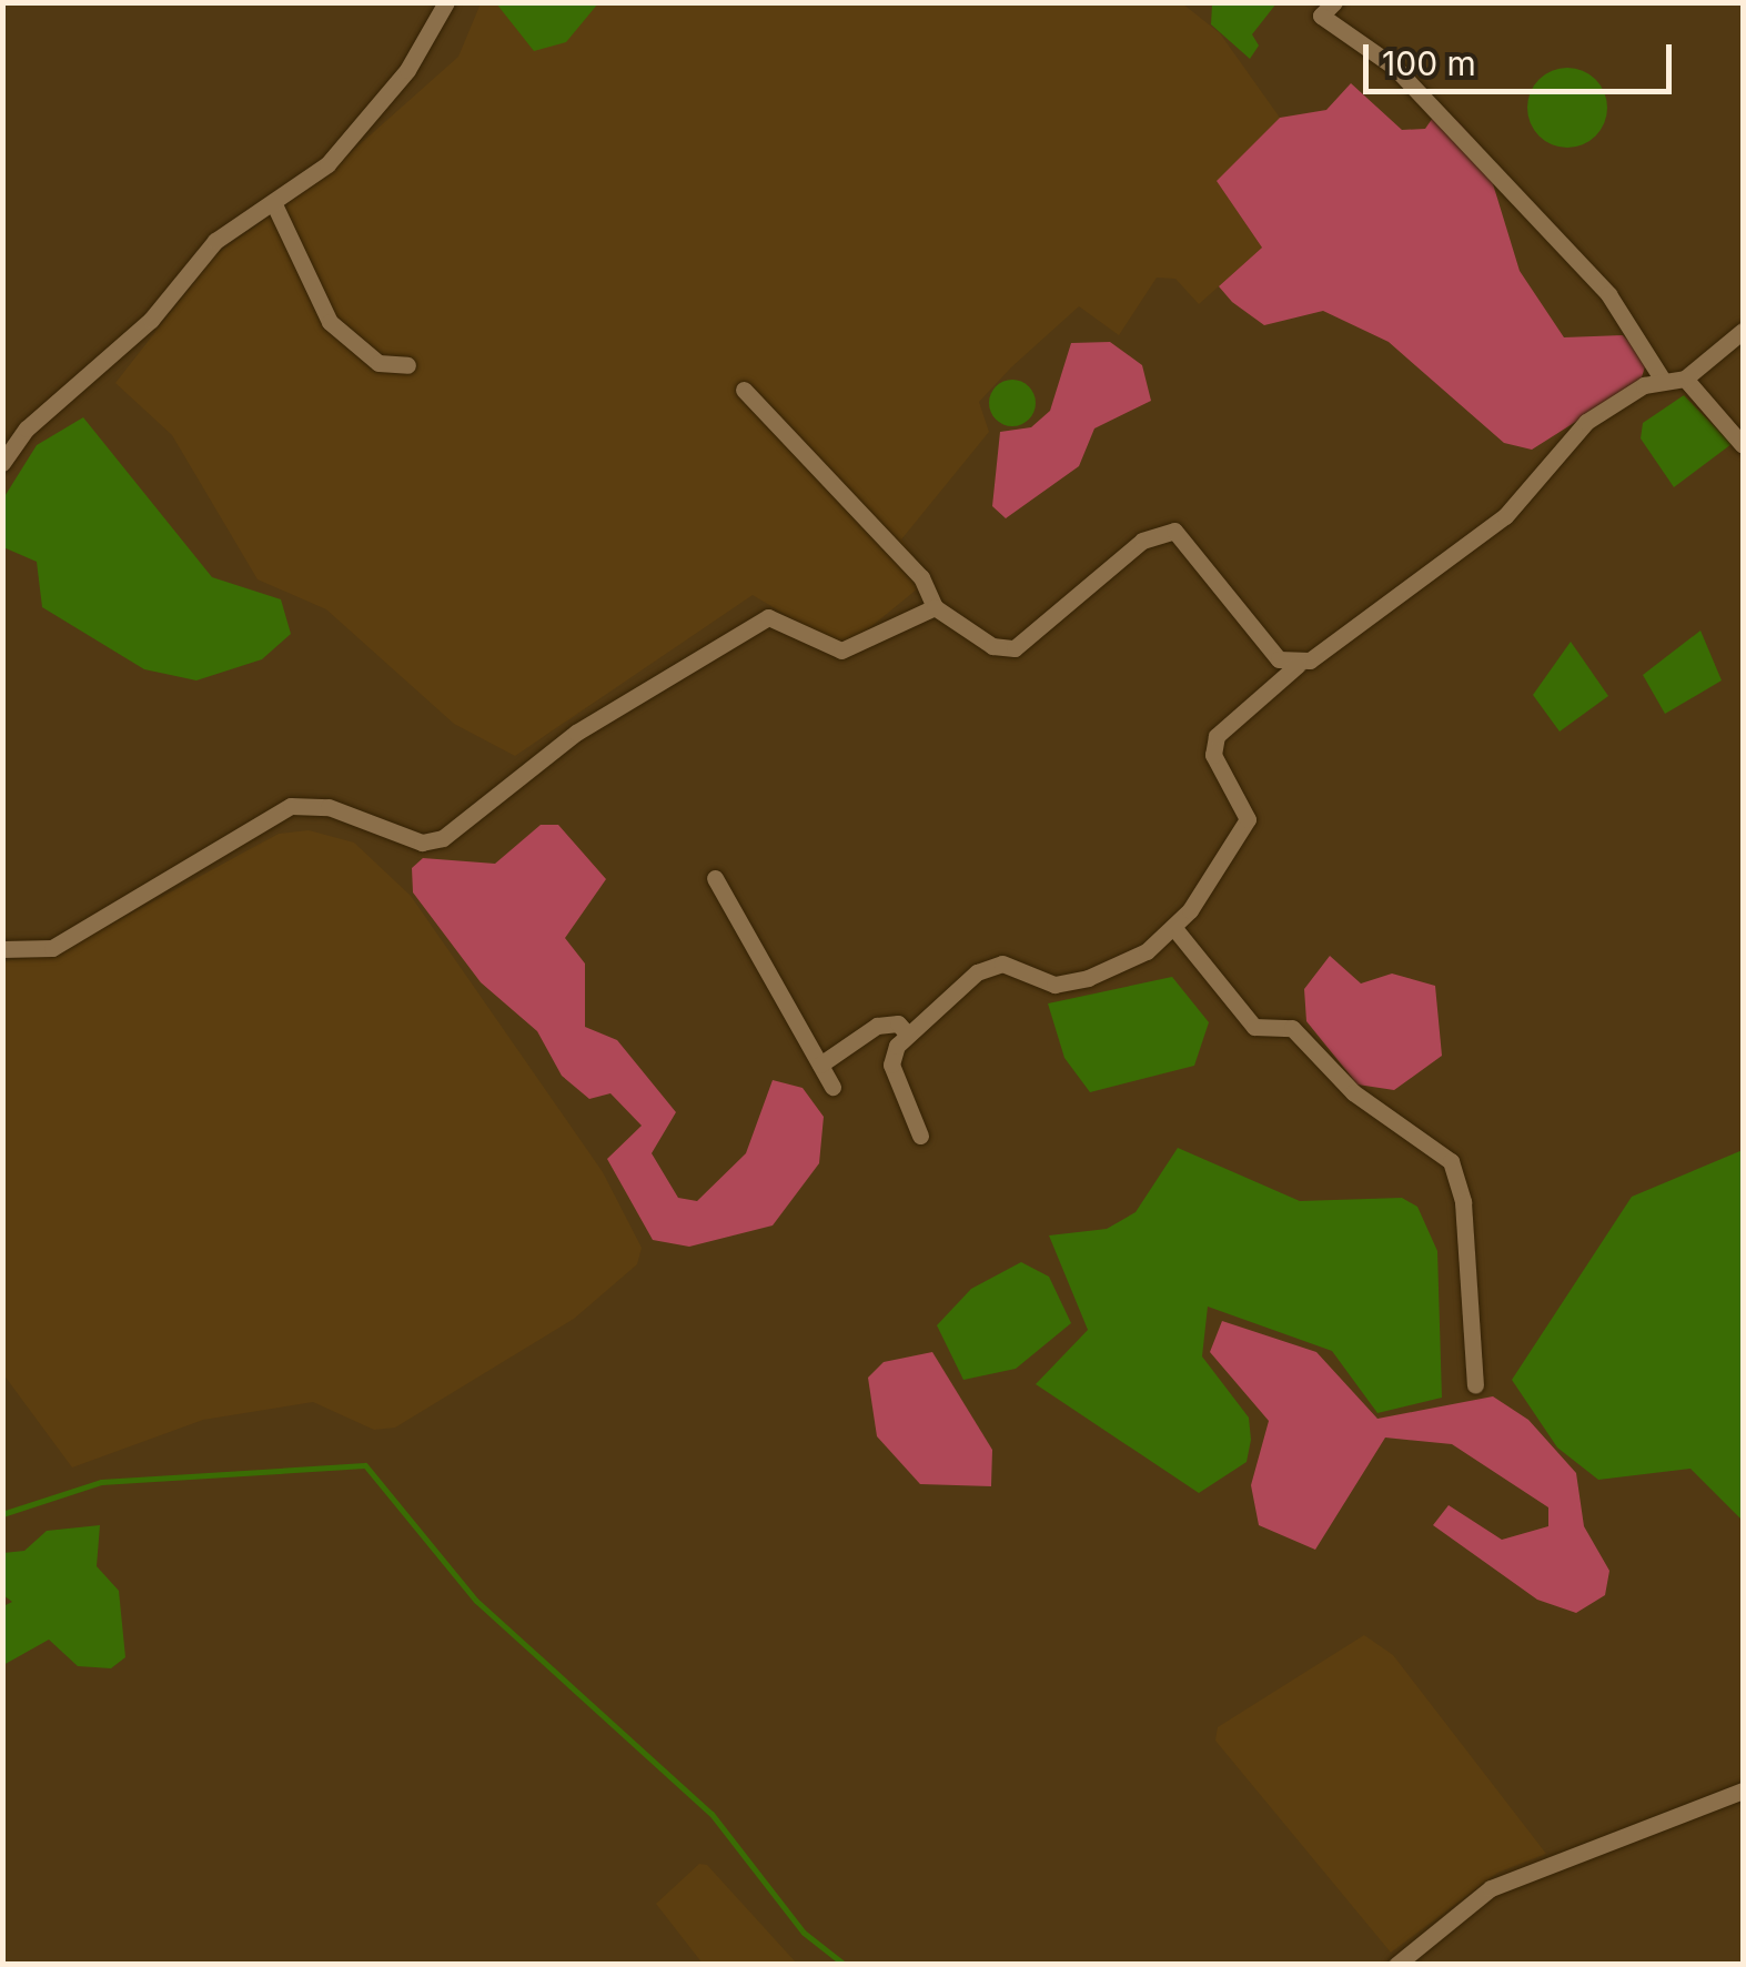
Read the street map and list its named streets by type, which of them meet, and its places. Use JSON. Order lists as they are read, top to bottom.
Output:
{
  "scale_bar": "100 m"
}
